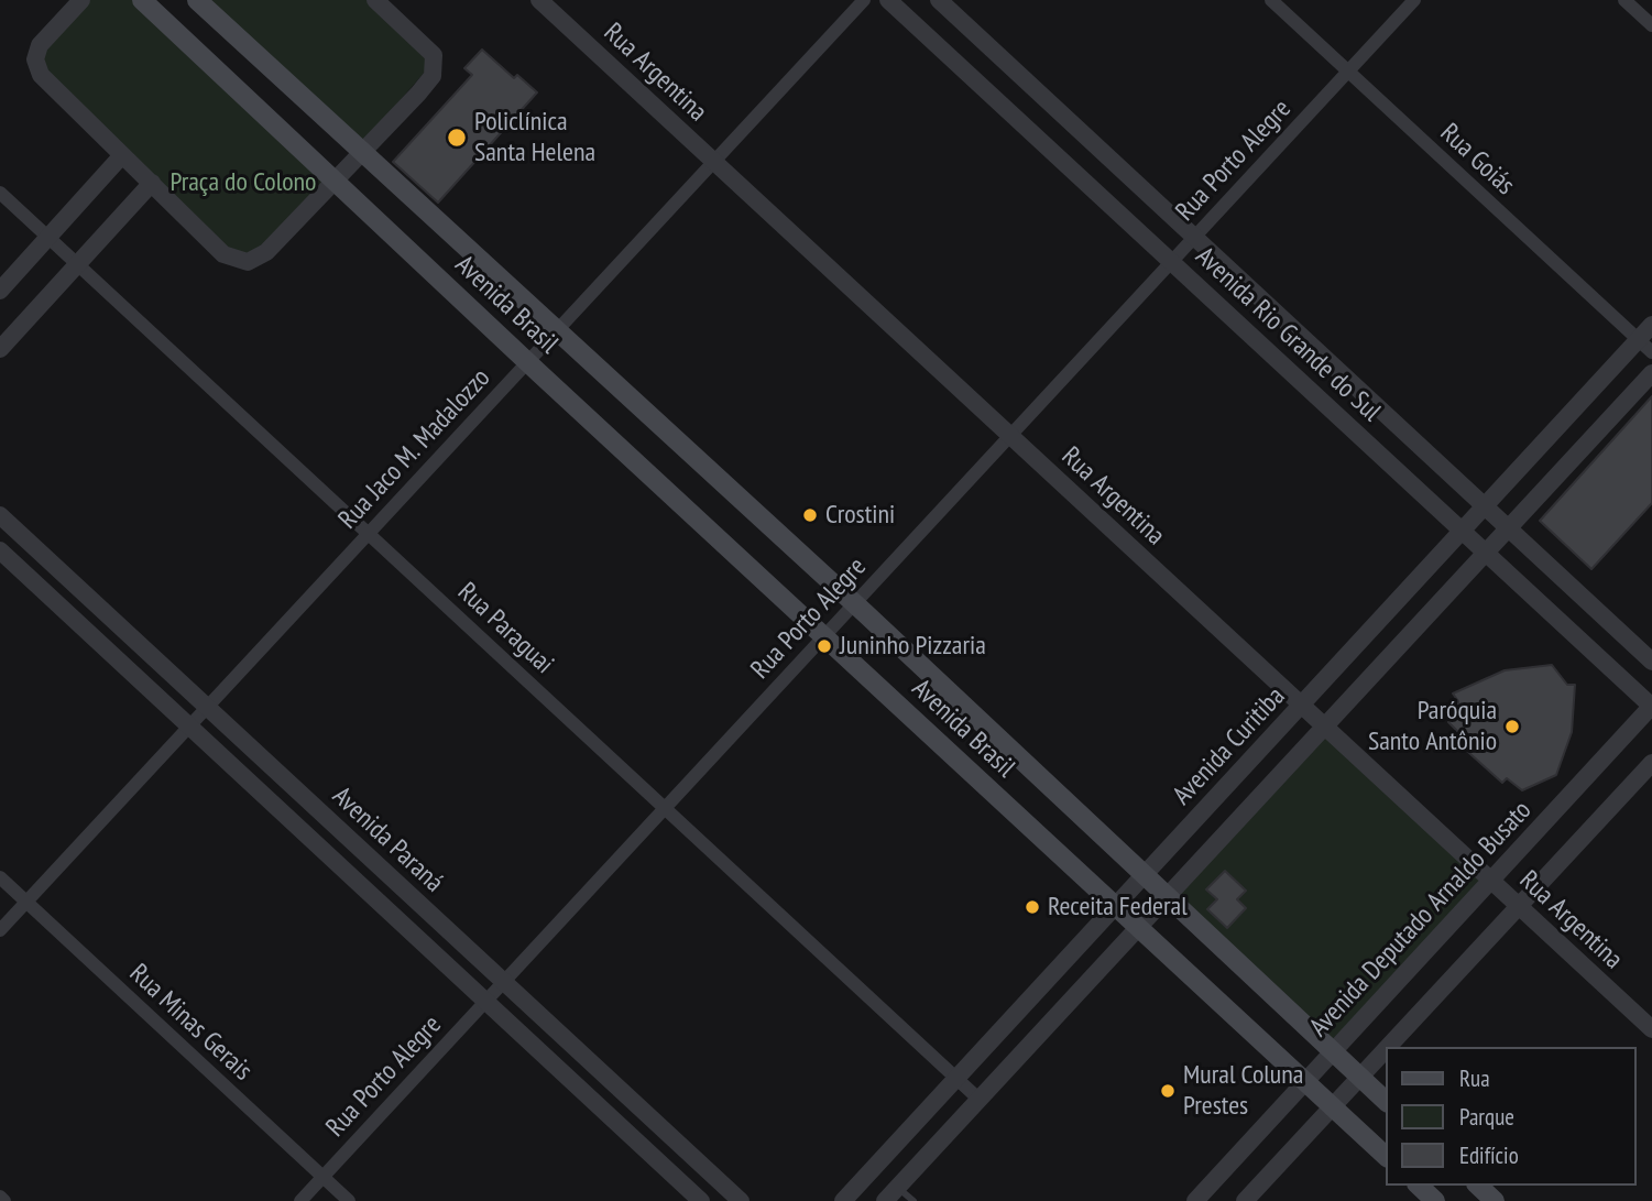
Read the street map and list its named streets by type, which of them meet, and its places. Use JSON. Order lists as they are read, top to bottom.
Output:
{
  "streets": {
    "main road": ["Avenida Brasil"],
    "street": [
      "Rua Argentina",
      "Rua Goiás",
      "Rua Porto Alegre",
      "Avenida Rio Grande do Sul",
      "Rua Jaco M. Madalozzo",
      "Rua Paraguai",
      "Avenida Curitiba",
      "Avenida Paraná",
      "Avenida Deputado Arnaldo Busato",
      "Rua Minas Gerais"
    ]
  },
  "crossings": [
    ["Rua Argentina", "Rua Porto Alegre"],
    ["Rua Argentina", "Rua Jaco M. Madalozzo"],
    ["Rua Argentina", "Avenida Curitiba"],
    ["Rua Argentina", "Avenida Deputado Arnaldo Busato"],
    ["Rua Goiás", "Rua Porto Alegre"],
    ["Rua Goiás", "Avenida Curitiba"],
    ["Rua Porto Alegre", "Avenida Brasil"],
    ["Rua Porto Alegre", "Avenida Rio Grande do Sul"],
    ["Rua Porto Alegre", "Rua Paraguai"],
    ["Rua Porto Alegre", "Avenida Paraná"],
    ["Rua Porto Alegre", "Rua Minas Gerais"],
    ["Avenida Brasil", "Rua Jaco M. Madalozzo"],
    ["Avenida Brasil", "Avenida Curitiba"],
    ["Avenida Brasil", "Avenida Deputado Arnaldo Busato"],
    ["Avenida Rio Grande do Sul", "Avenida Curitiba"],
    ["Avenida Rio Grande do Sul", "Avenida Deputado Arnaldo Busato"],
    ["Rua Jaco M. Madalozzo", "Rua Paraguai"],
    ["Rua Jaco M. Madalozzo", "Avenida Paraná"],
    ["Rua Jaco M. Madalozzo", "Rua Minas Gerais"],
    ["Rua Paraguai", "Avenida Curitiba"]
  ],
  "parks": ["Praça do Colono"],
  "places": [
    "Policlínica Santa Helena",
    "Crostini",
    "Juninho Pizzaria",
    "Paróquia Santo Antônio",
    "Receita Federal",
    "Mural Coluna Prestes"
  ],
  "legend": ["Rua", "Parque", "Edifício"]
}
